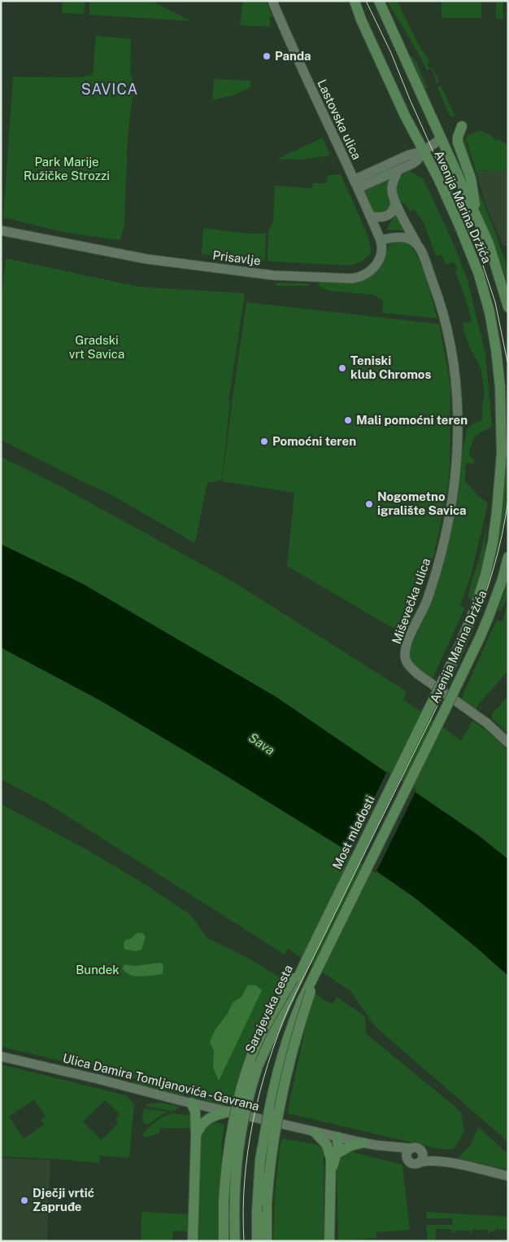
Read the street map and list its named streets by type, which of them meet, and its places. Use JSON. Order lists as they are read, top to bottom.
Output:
{
  "streets": {
    "main road": ["Avenija Marina Držića", "Most mladosti", "Sarajevska cesta"],
    "street": [
      "Lastovska ulica",
      "Prisavlje",
      "Miševečka ulica",
      "Ulica Damira Tomljanovića - Gavrana"
    ]
  },
  "crossings": [
    ["Lastovska ulica", "Avenija Marina Držića"],
    ["Lastovska ulica", "Prisavlje"],
    ["Avenija Marina Držića", "Most mladosti"],
    ["Most mladosti", "Sarajevska cesta"]
  ],
  "districts": ["SAVICA"],
  "water": ["Sava"],
  "parks": ["Park Marije Ružičke Strozzi", "Gradski vrt Savica", "Bundek"],
  "places": [
    "Panda",
    "Teniski klub Chromos",
    "Mali pomoćni teren",
    "Pomoćni teren",
    "Nogometno igralište Savica",
    "Dječji vrtić Zapruđe"
  ]
}
